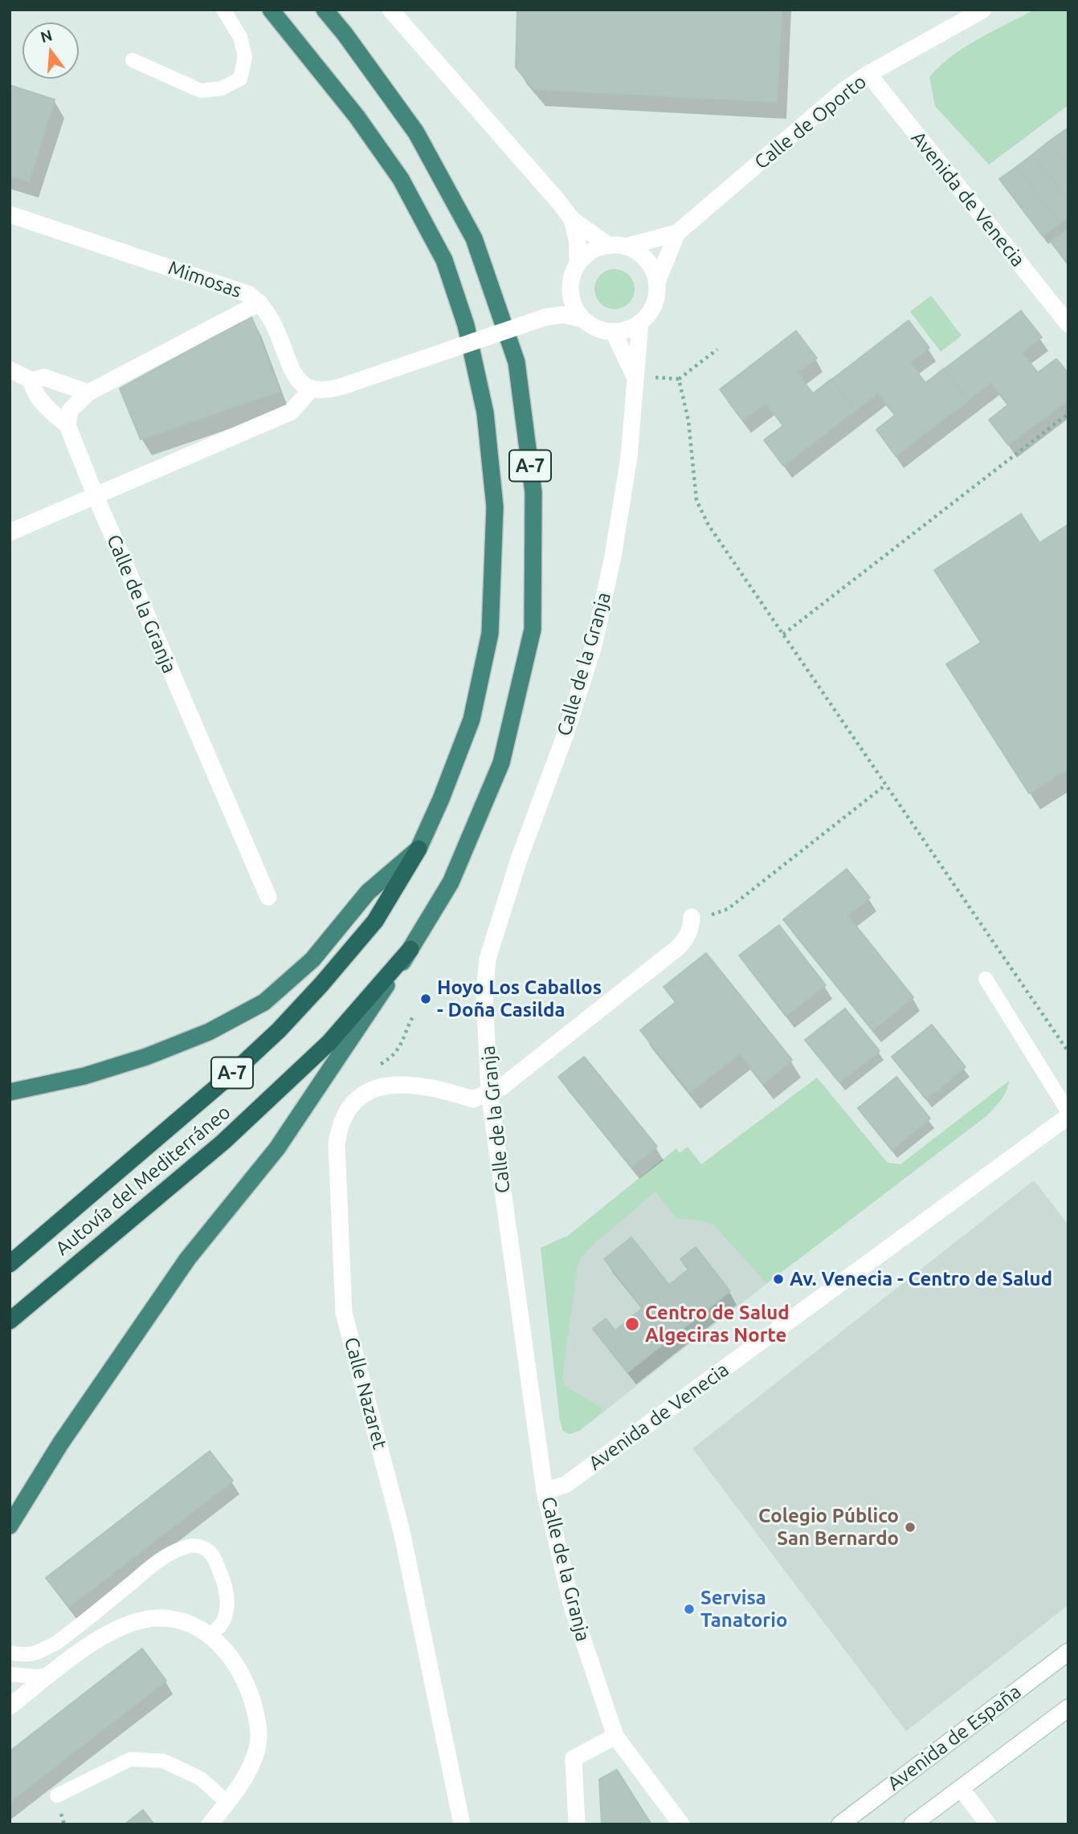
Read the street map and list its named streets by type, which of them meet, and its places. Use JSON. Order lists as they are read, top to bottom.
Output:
{
  "streets": {
    "highway": ["A-7", "Autovía del Mediterráneo"],
    "street": [
      "Calle de Oporto",
      "Avenida de Venecia",
      "Mimosas",
      "Calle de la Granja",
      "Calle Nazaret",
      "Avenida de España"
    ]
  },
  "crossings": [
    ["Calle de Oporto", "Avenida de Venecia"],
    ["Calle de Oporto", "Calle de la Granja"],
    ["Avenida de Venecia", "Calle de la Granja"],
    ["Calle de la Granja", "Calle Nazaret"]
  ],
  "places": [
    "Hoyo Los Caballos - Doña Casilda",
    "Av. Venecia - Centro de Salud",
    "Centro de Salud Algeciras Norte",
    "Colegio Público San Bernardo",
    "Servisa Tanatorio"
  ],
  "north": "top"
}
